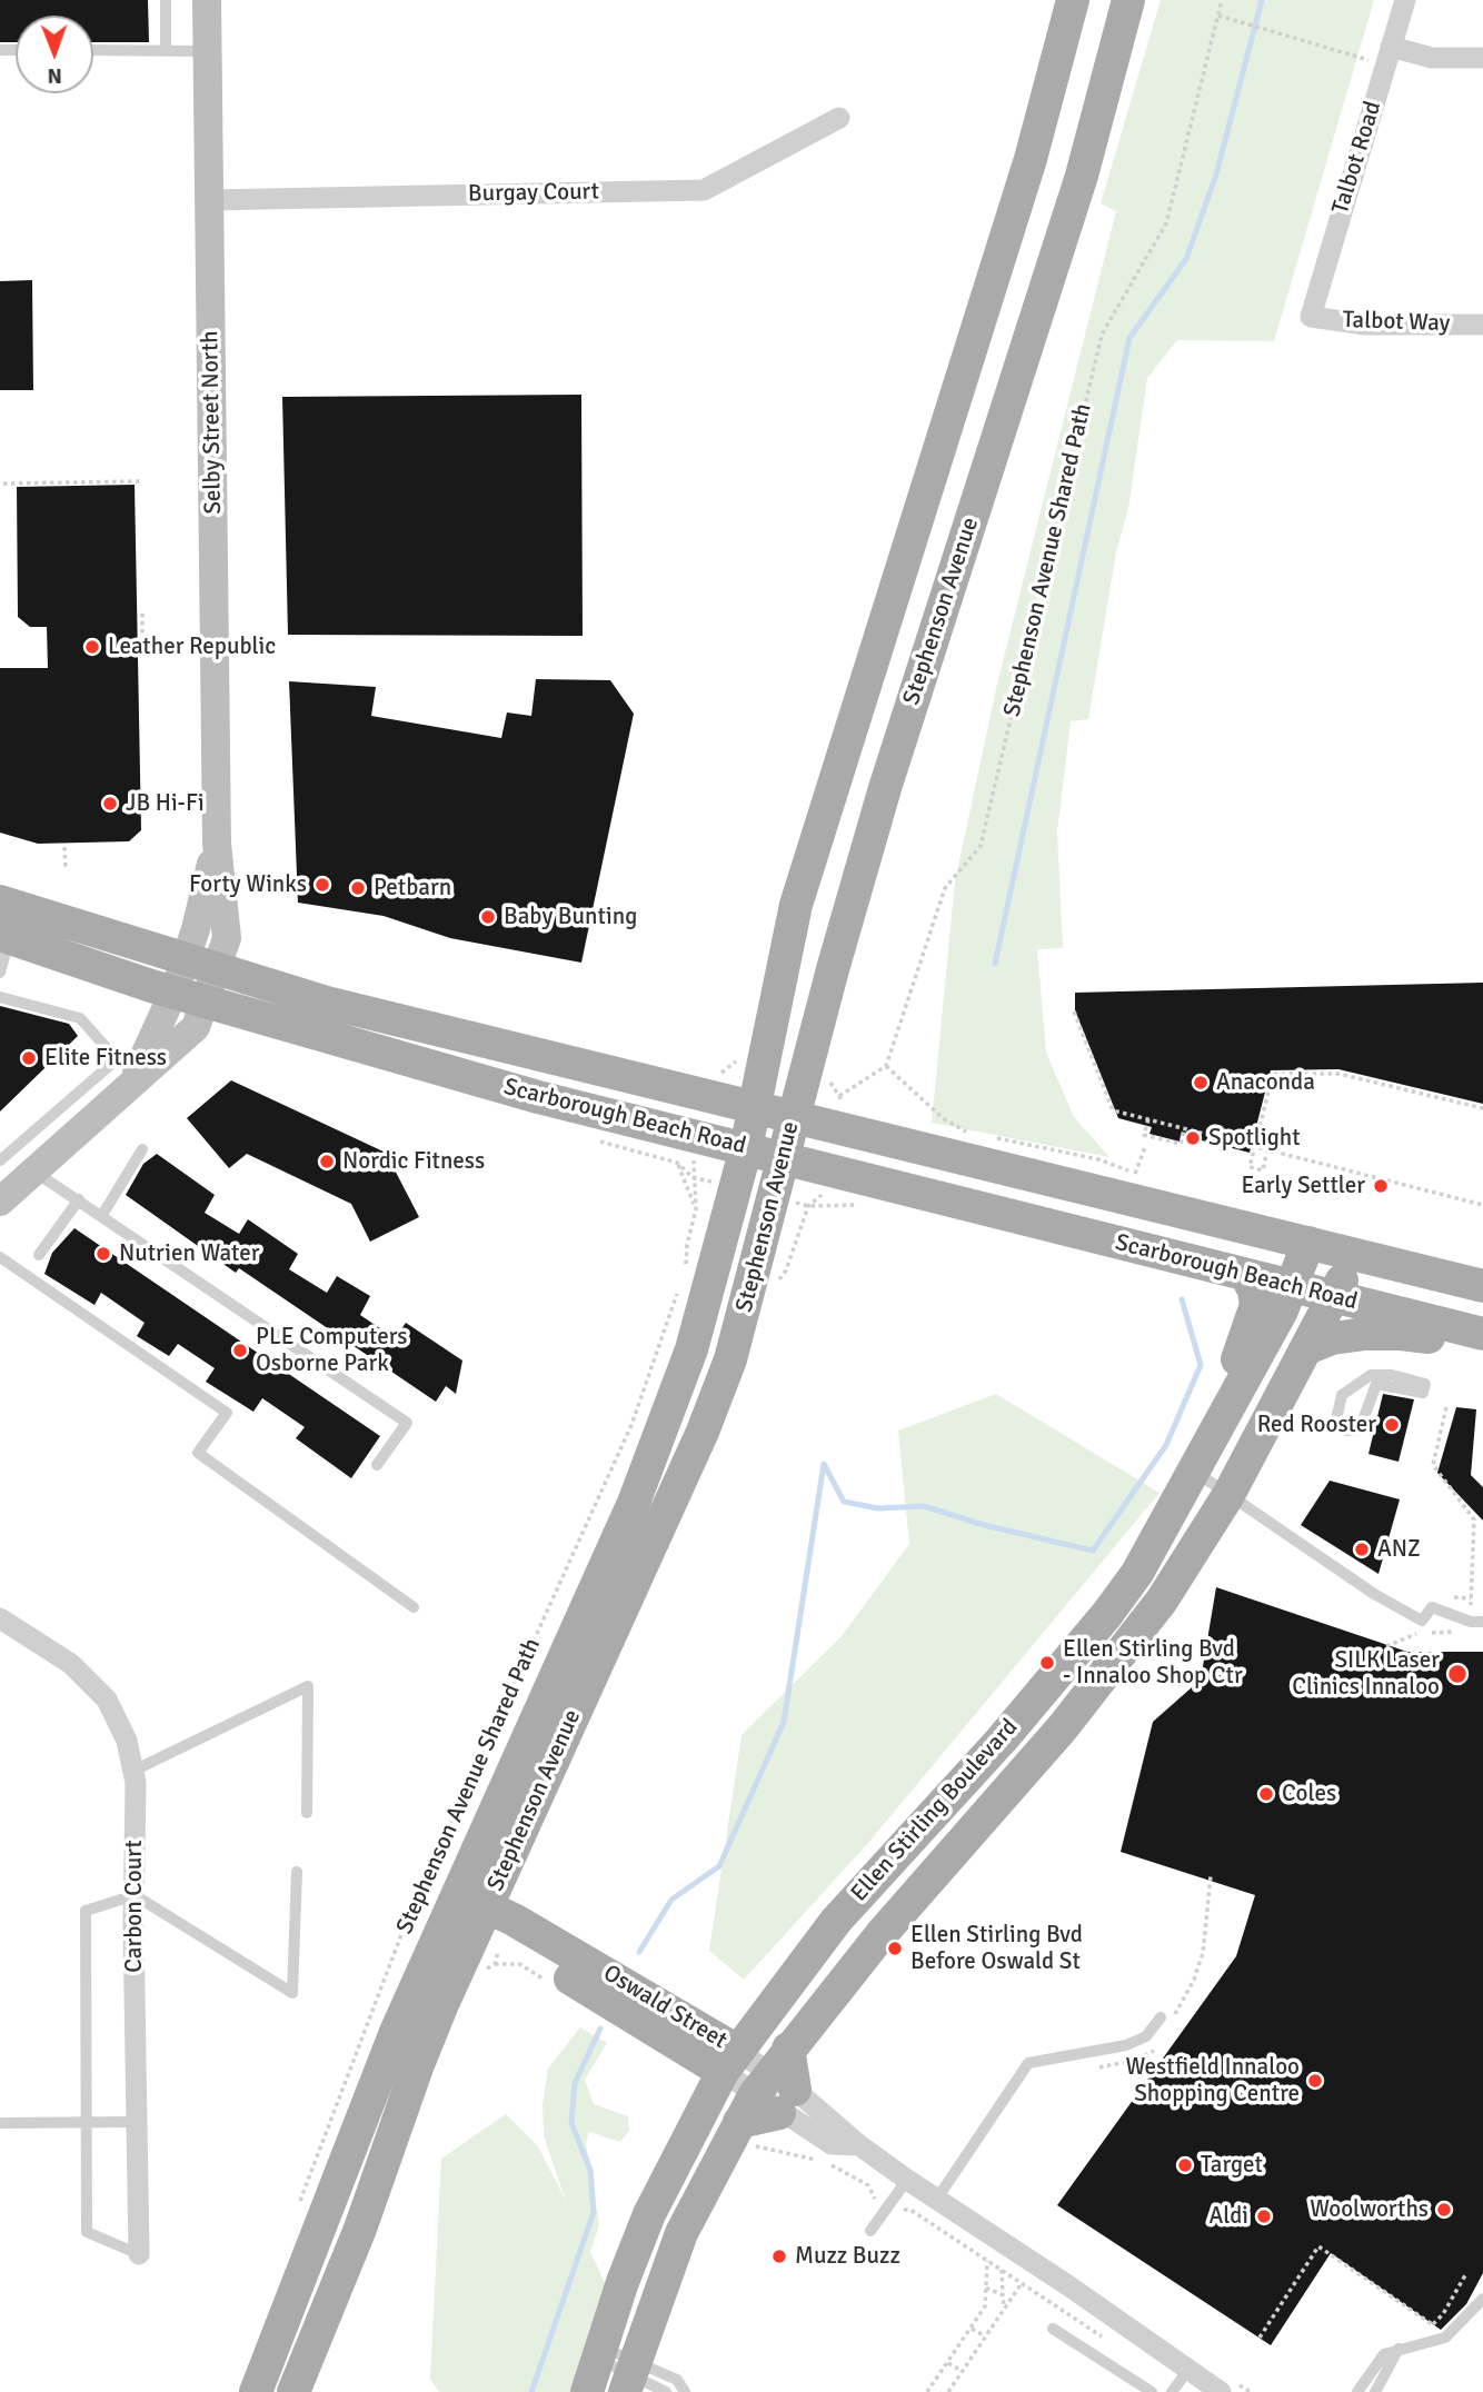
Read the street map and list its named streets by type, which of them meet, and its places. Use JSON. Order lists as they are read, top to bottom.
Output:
{
  "streets": {
    "main road": [
      "Selby Street North",
      "Stephenson Avenue",
      "Scarborough Beach Road",
      "Ellen Stirling Boulevard",
      "Oswald Street"
    ],
    "street": [
      "Talbot Road",
      "Burgay Court",
      "Talbot Way",
      "Carbon Court"
    ],
    "path": ["Stephenson Avenue Shared Path"]
  },
  "crossings": [
    ["Talbot Road", "Talbot Way"],
    ["Burgay Court", "Selby Street North"],
    ["Selby Street North", "Scarborough Beach Road"],
    ["Stephenson Avenue", "Scarborough Beach Road"],
    ["Stephenson Avenue", "Oswald Street"],
    ["Scarborough Beach Road", "Ellen Stirling Boulevard"],
    ["Ellen Stirling Boulevard", "Oswald Street"]
  ],
  "places": [
    "Leather Republic",
    "JB Hi-Fi",
    "Forty Winks",
    "Petbarn",
    "Baby Bunting",
    "Elite Fitness",
    "Anaconda",
    "Spotlight",
    "Nordic Fitness",
    "Early Settler",
    "Nutrien Water",
    "PLE Computers Osborne Park",
    "Red Rooster",
    "ANZ",
    "Ellen Stirling Bvd - Innaloo Shop Ctr",
    "SILK Laser Clinics Innaloo",
    "Coles",
    "Ellen Stirling Bvd Before Oswald St",
    "Westfield Innaloo Shopping Centre",
    "Target",
    "Woolworths",
    "Aldi",
    "Muzz Buzz"
  ],
  "north": "bottom"
}
